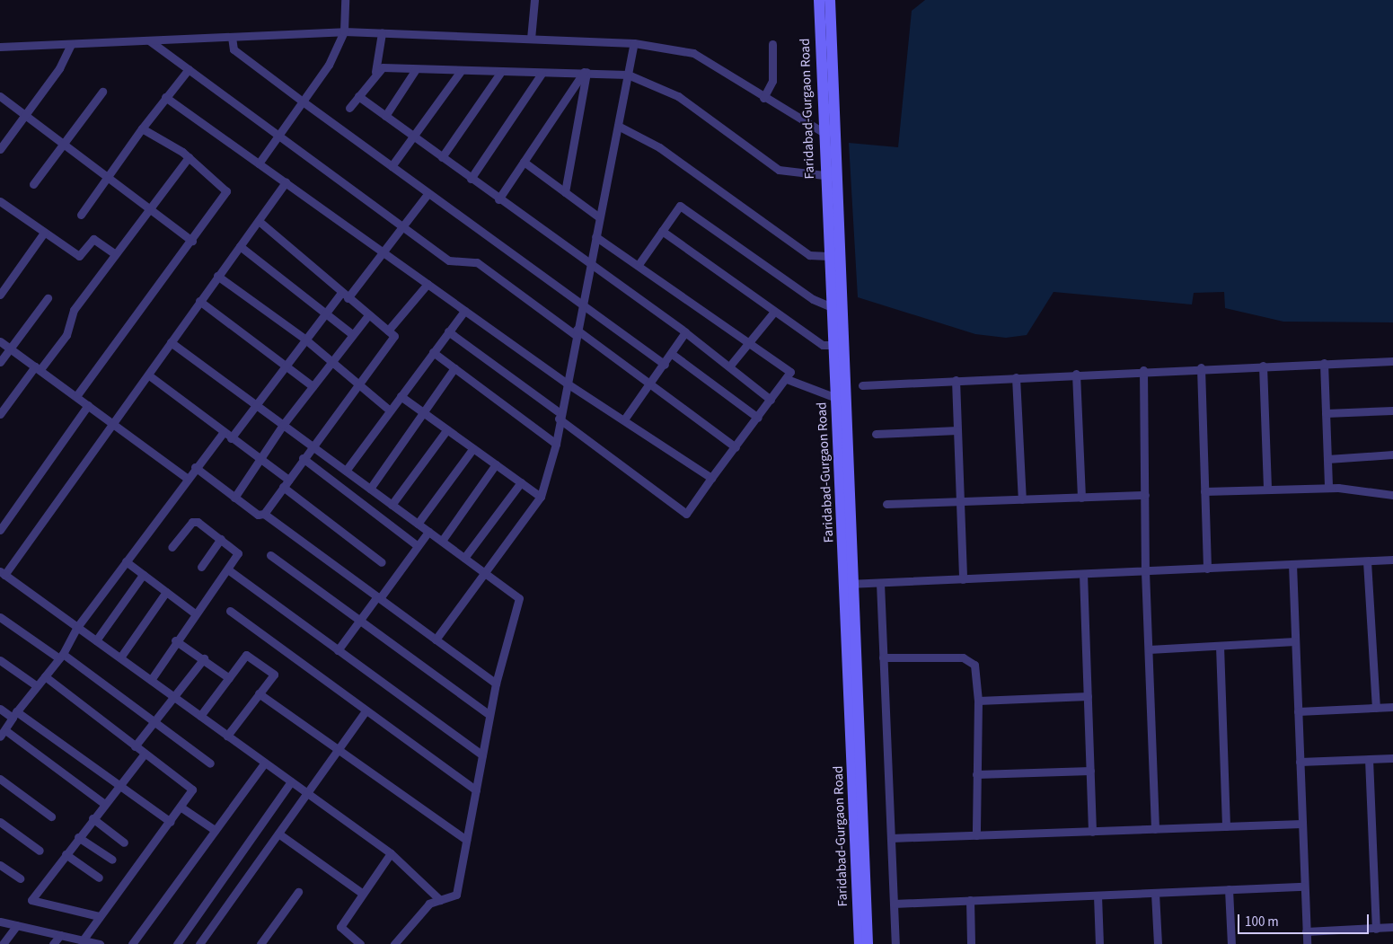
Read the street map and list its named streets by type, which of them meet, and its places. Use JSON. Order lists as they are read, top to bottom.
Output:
{
  "streets": {
    "main road": ["Faridabad-Gurgaon Road"]
  },
  "scale_bar": "100 m"
}
